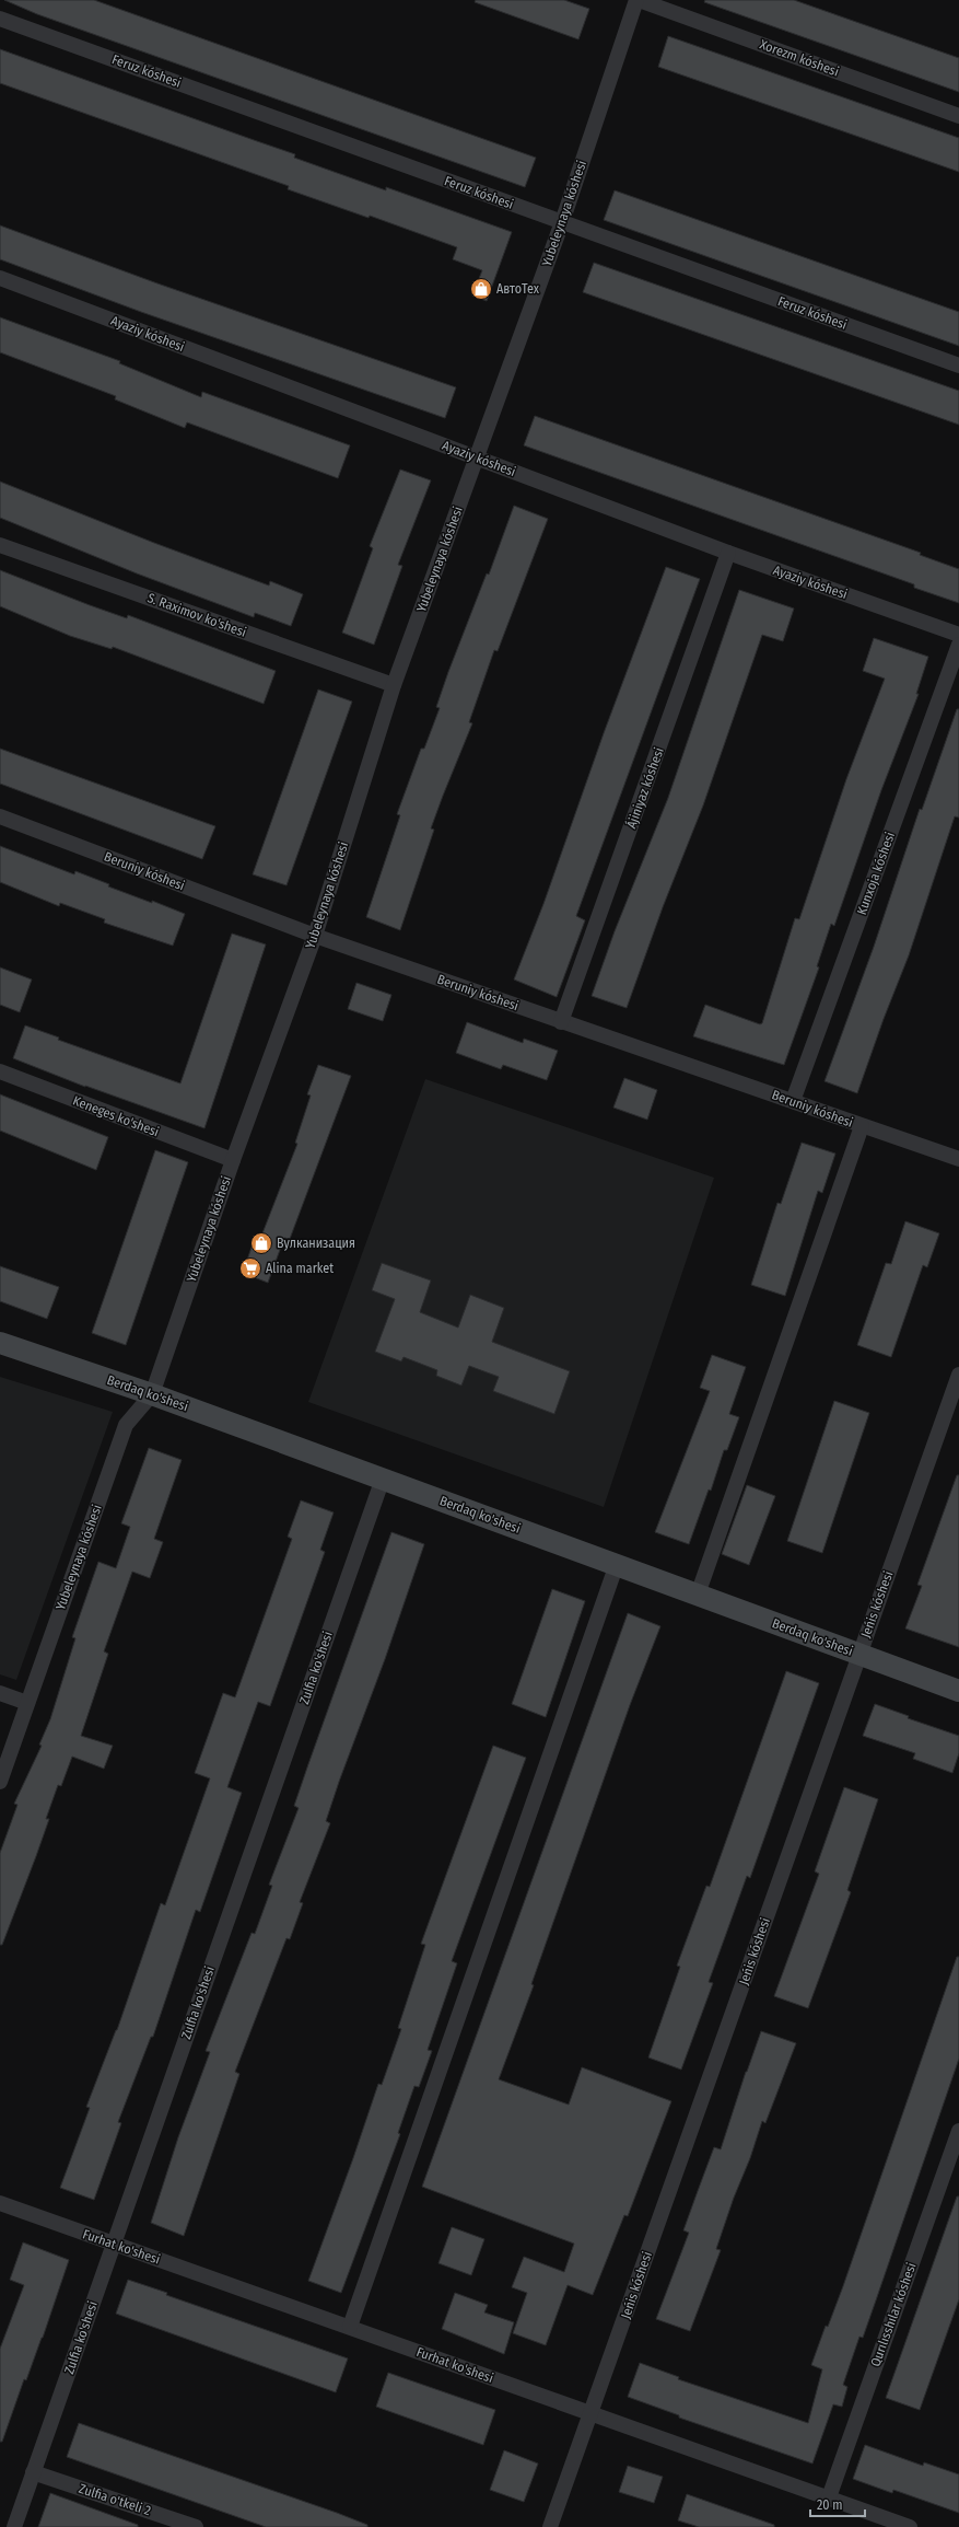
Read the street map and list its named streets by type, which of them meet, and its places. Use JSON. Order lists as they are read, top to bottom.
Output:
{
  "streets": {
    "street": [
      "Xorezm kóshesi",
      "Feruz kóshesi",
      "Yubeleynaya kóshesi",
      "Ayaziy kóshesi",
      "S. Raximov ko'shesi",
      "Ájiniyaz kóshesi",
      "Beruniy kóshesi",
      "Kunxoja kóshesi",
      "Keneges ko'shesi",
      "Berdaq ko'shesi",
      "Jeńis kóshesi",
      "Zulfia ko'shesi",
      "Furhat ko'shesi",
      "Qurılısshılar kóshesi",
      "Zulfia o'tkeli 2"
    ]
  },
  "crossings": [
    ["Xorezm kóshesi", "Yubeleynaya kóshesi"],
    ["Feruz kóshesi", "Yubeleynaya kóshesi"],
    ["Yubeleynaya kóshesi", "Ayaziy kóshesi"],
    ["Yubeleynaya kóshesi", "S. Raximov ko'shesi"],
    ["Yubeleynaya kóshesi", "Beruniy kóshesi"],
    ["Yubeleynaya kóshesi", "Keneges ko'shesi"],
    ["Yubeleynaya kóshesi", "Berdaq ko'shesi"],
    ["Ayaziy kóshesi", "Ájiniyaz kóshesi"],
    ["Ájiniyaz kóshesi", "Beruniy kóshesi"],
    ["Beruniy kóshesi", "Kunxoja kóshesi"],
    ["Berdaq ko'shesi", "Jeńis kóshesi"],
    ["Berdaq ko'shesi", "Zulfia ko'shesi"],
    ["Jeńis kóshesi", "Furhat ko'shesi"],
    ["Zulfia ko'shesi", "Furhat ko'shesi"],
    ["Zulfia ko'shesi", "Zulfia o'tkeli 2"],
    ["Furhat ko'shesi", "Qurılısshılar kóshesi"]
  ],
  "places": {
    "shop": ["АвтоТех", "Вулканизация"],
    "supermarket": ["Alina market"]
  },
  "scale_bar": "20 m"
}
